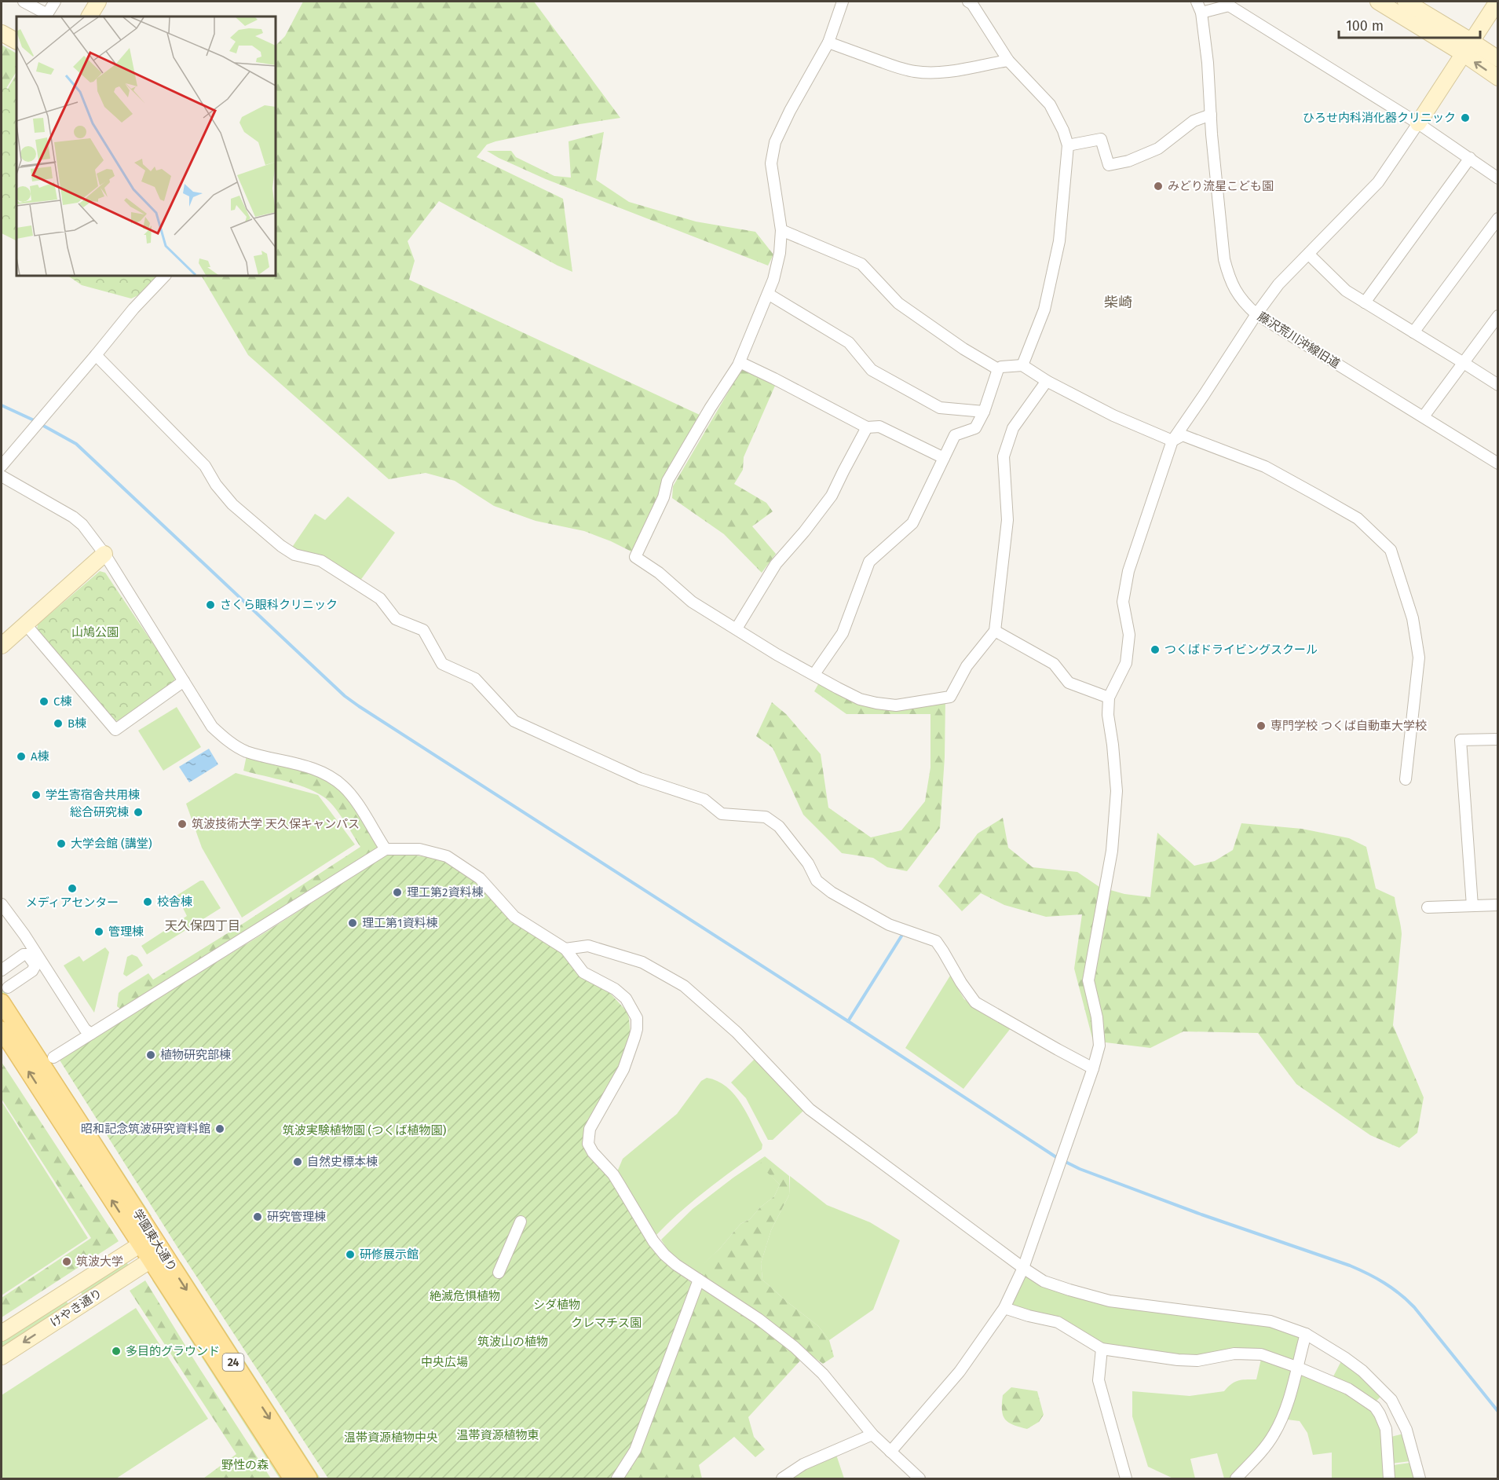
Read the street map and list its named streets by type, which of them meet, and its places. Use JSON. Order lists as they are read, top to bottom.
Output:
{
  "streets": {
    "main road": ["学園東大通り", "24"],
    "street": ["藤沢荒川沖線旧道", "けやき通り"]
  },
  "crossings": [
    ["学園東大通り", "けやき通り"]
  ],
  "districts": ["柴崎", "天久保四丁目"],
  "parks": [
    "山鳩公園",
    "筑波実験植物園 (つくば植物園)",
    "絶滅危惧植物",
    "シダ植物",
    "クレマチス園",
    "筑波山の植物",
    "中央広場",
    "温帯資源植物東",
    "温帯資源植物中央",
    "野性の森"
  ],
  "places": [
    "ひろせ内科消化器クリニック",
    "みどり流星こども園",
    "さくら眼科クリニック",
    "つくばドライビングスクール",
    "C棟",
    "B棟",
    "専門学校 つくば自動車大学校",
    "A棟",
    "学生寄宿舎共用棟",
    "総合研究棟",
    "筑波技術大学 天久保キャンパス",
    "大学会館 (講堂)",
    "メディアセンター",
    "理工第2資料棟",
    "校舎棟",
    "理工第1資料棟",
    "管理棟",
    "植物研究部棟",
    "昭和記念筑波研究資料館",
    "自然史標本棟",
    "研究管理棟",
    "研修展示館",
    "筑波大学",
    "多目的グラウンド"
  ],
  "scale_bar": "100 m"
}
